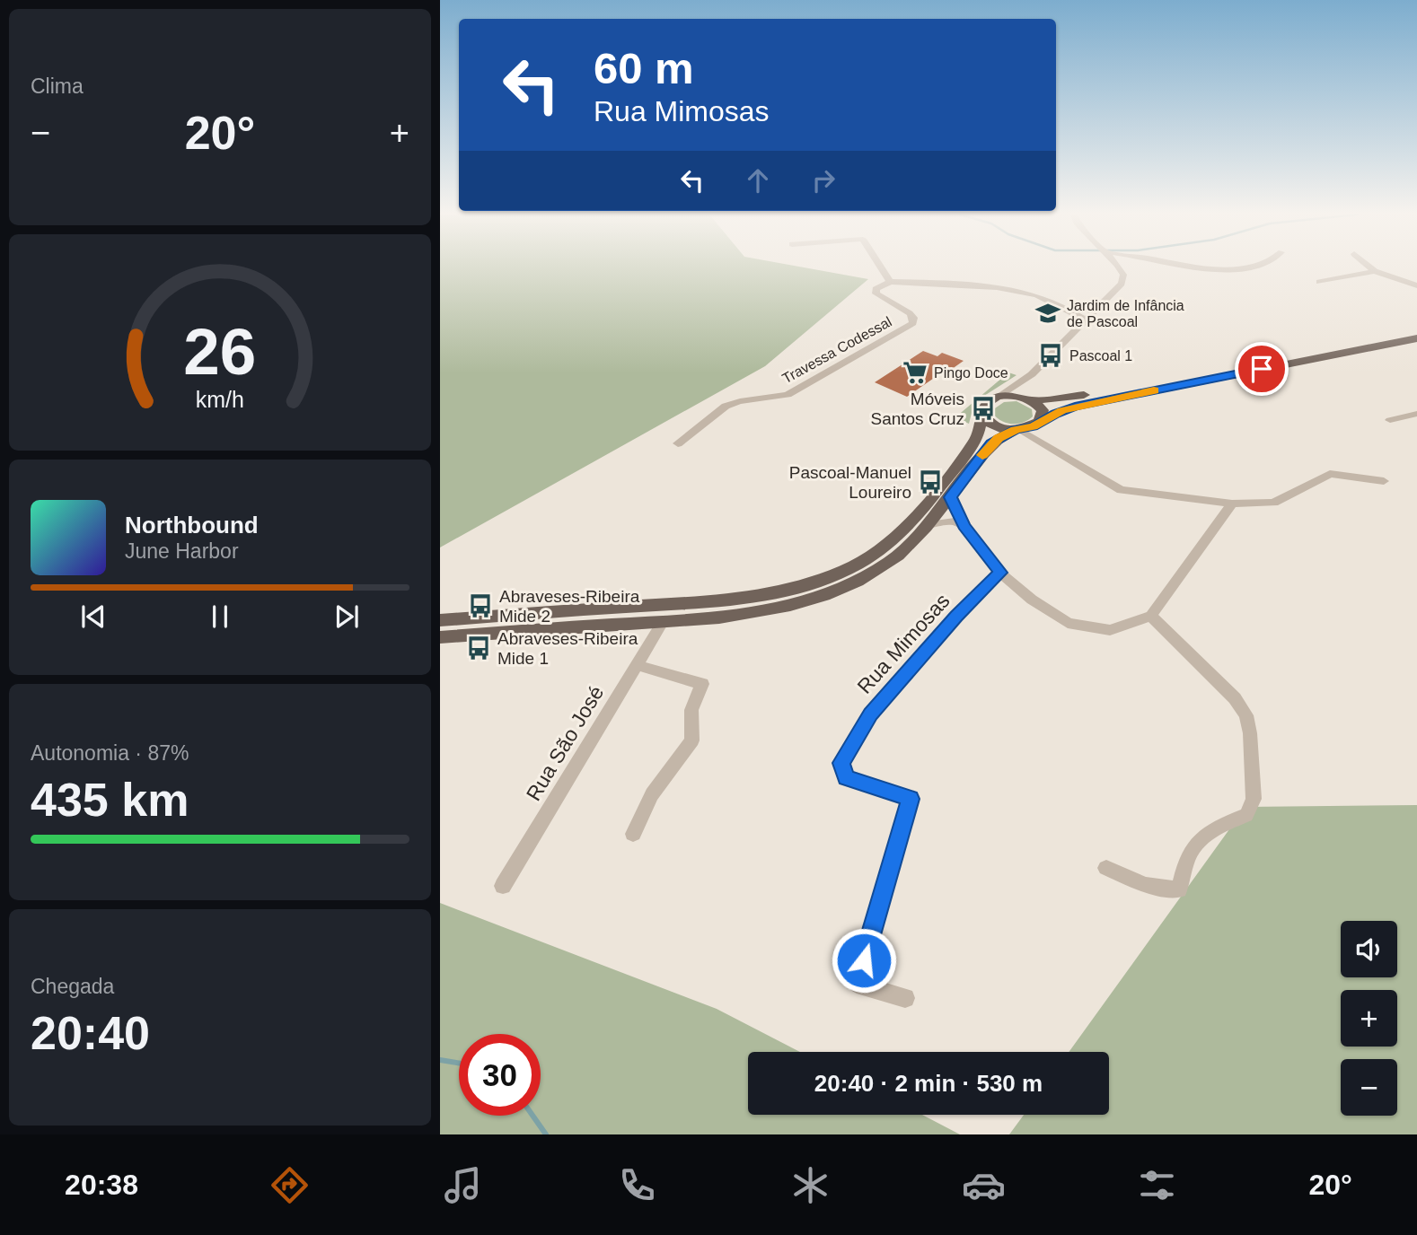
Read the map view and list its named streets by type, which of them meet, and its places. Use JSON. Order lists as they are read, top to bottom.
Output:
{
  "streets": {
    "street": ["Travessa Codessal", "Rua Mimosas", "Rua São José"]
  },
  "places": {
    "school or university": ["Jardim de Infância de Pascoal"],
    "bus stop": [
      "Pascoal 1",
      "Móveis Santos Cruz",
      "Pascoal-Manuel Loureiro",
      "Abraveses-Ribeira Mide 2",
      "Abraveses-Ribeira Mide 1"
    ],
    "supermarket": ["Pingo Doce"]
  },
  "page": {
    "tile": [
      "Clima",
      ["Autonomia · 87%", "435 km"],
      ["Chegada", "20:40"]
    ],
    "turn": ["60 m", "Rua Mimosas"],
    "heat": ["−", "20°", "+"],
    "song": ["Northbound", "June Harbor"],
    "map_buttons": ["+", "−"],
    "limit": "30",
    "trip": "20:40 · 2 min · 530 m",
    "tabs": ["20:38", "20°"],
    "gauge": ["26", "km/h"]
  }
}
